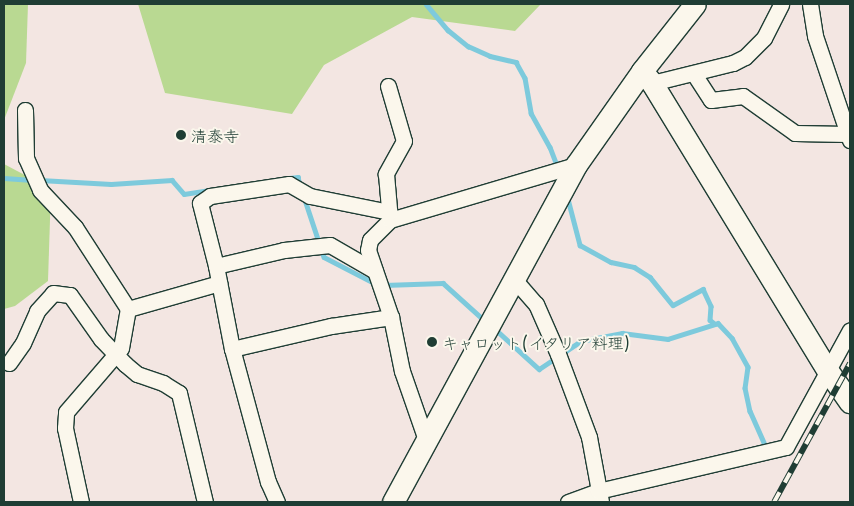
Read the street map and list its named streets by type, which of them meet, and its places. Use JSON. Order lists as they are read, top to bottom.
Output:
{
  "places": ["清泰寺", "キャロット(イタリア料理)"]
}
